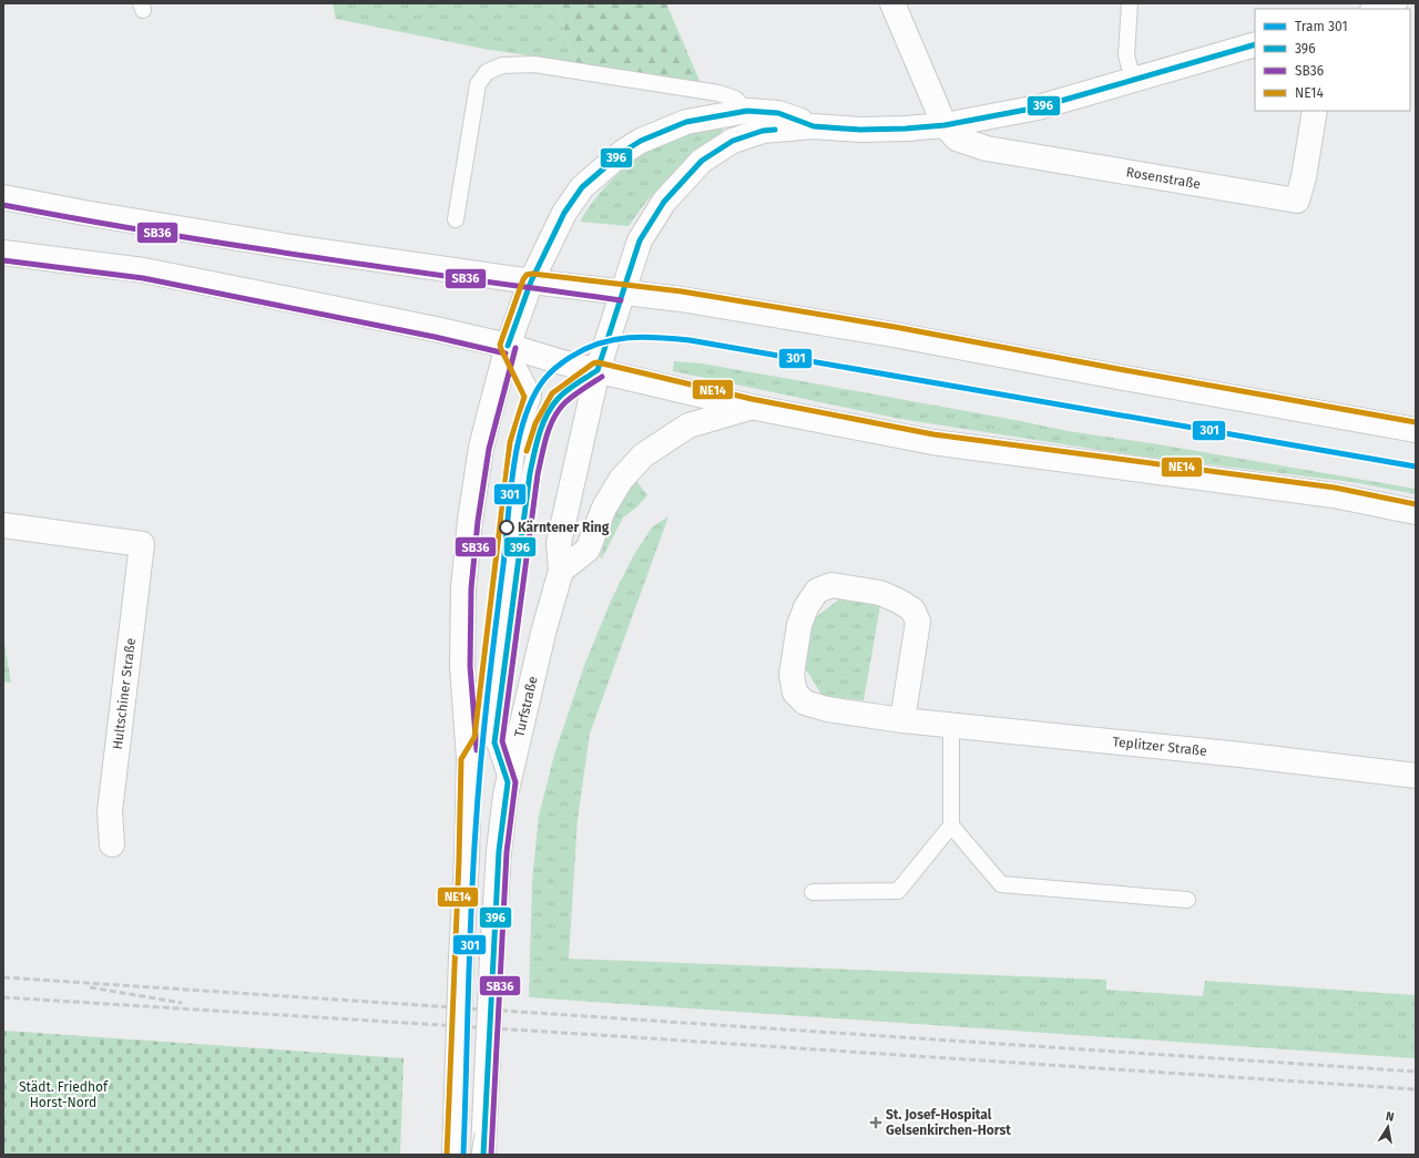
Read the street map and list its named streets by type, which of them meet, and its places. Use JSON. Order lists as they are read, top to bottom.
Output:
{
  "streets": {
    "main road": [
      "Rosenstraße",
      "Hultschiner Straße",
      "Turfstraße",
      "Teplitzer Straße"
    ]
  },
  "parks": ["Städt. Friedhof Horst-Nord"],
  "places": {
    "other": ["Kärntener Ring"],
    "health": ["St. Josef-Hospital Gelsenkirchen-Horst"]
  },
  "lines": [
    "transit line 396",
    "transit line SB36",
    "transit line NE14",
    "tram line 301"
  ],
  "legend": [
    "Tram 301",
    "396",
    "SB36",
    "NE14"
  ],
  "north": "top"
}
